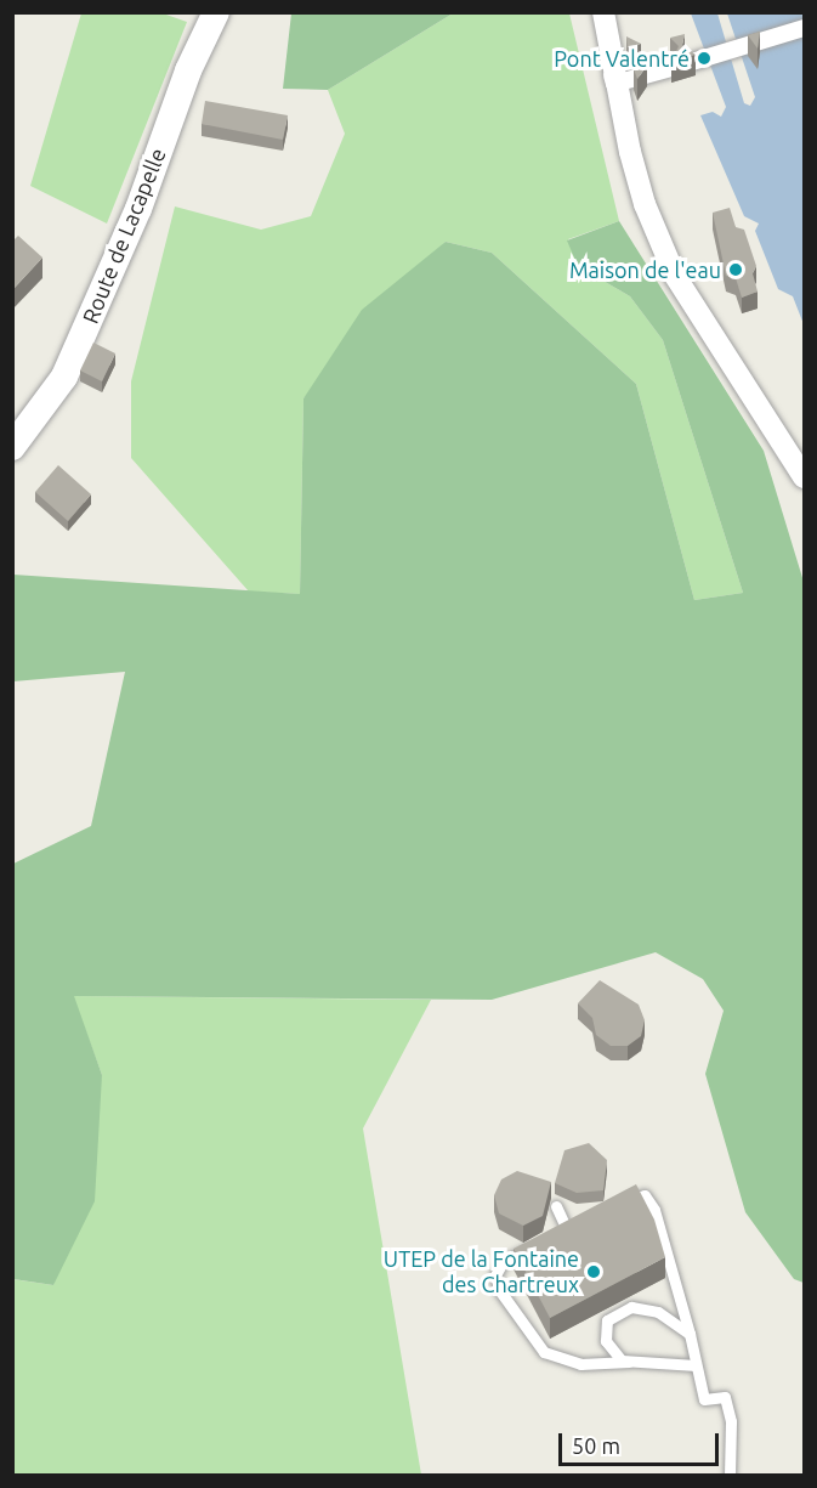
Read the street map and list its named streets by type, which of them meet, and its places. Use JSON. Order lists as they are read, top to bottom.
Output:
{
  "streets": {
    "street": ["Route de Lacapelle"]
  },
  "places": ["Pont Valentré", "Maison de l'eau", "UTEP de la Fontaine des Chartreux"],
  "scale_bar": "50 m"
}
